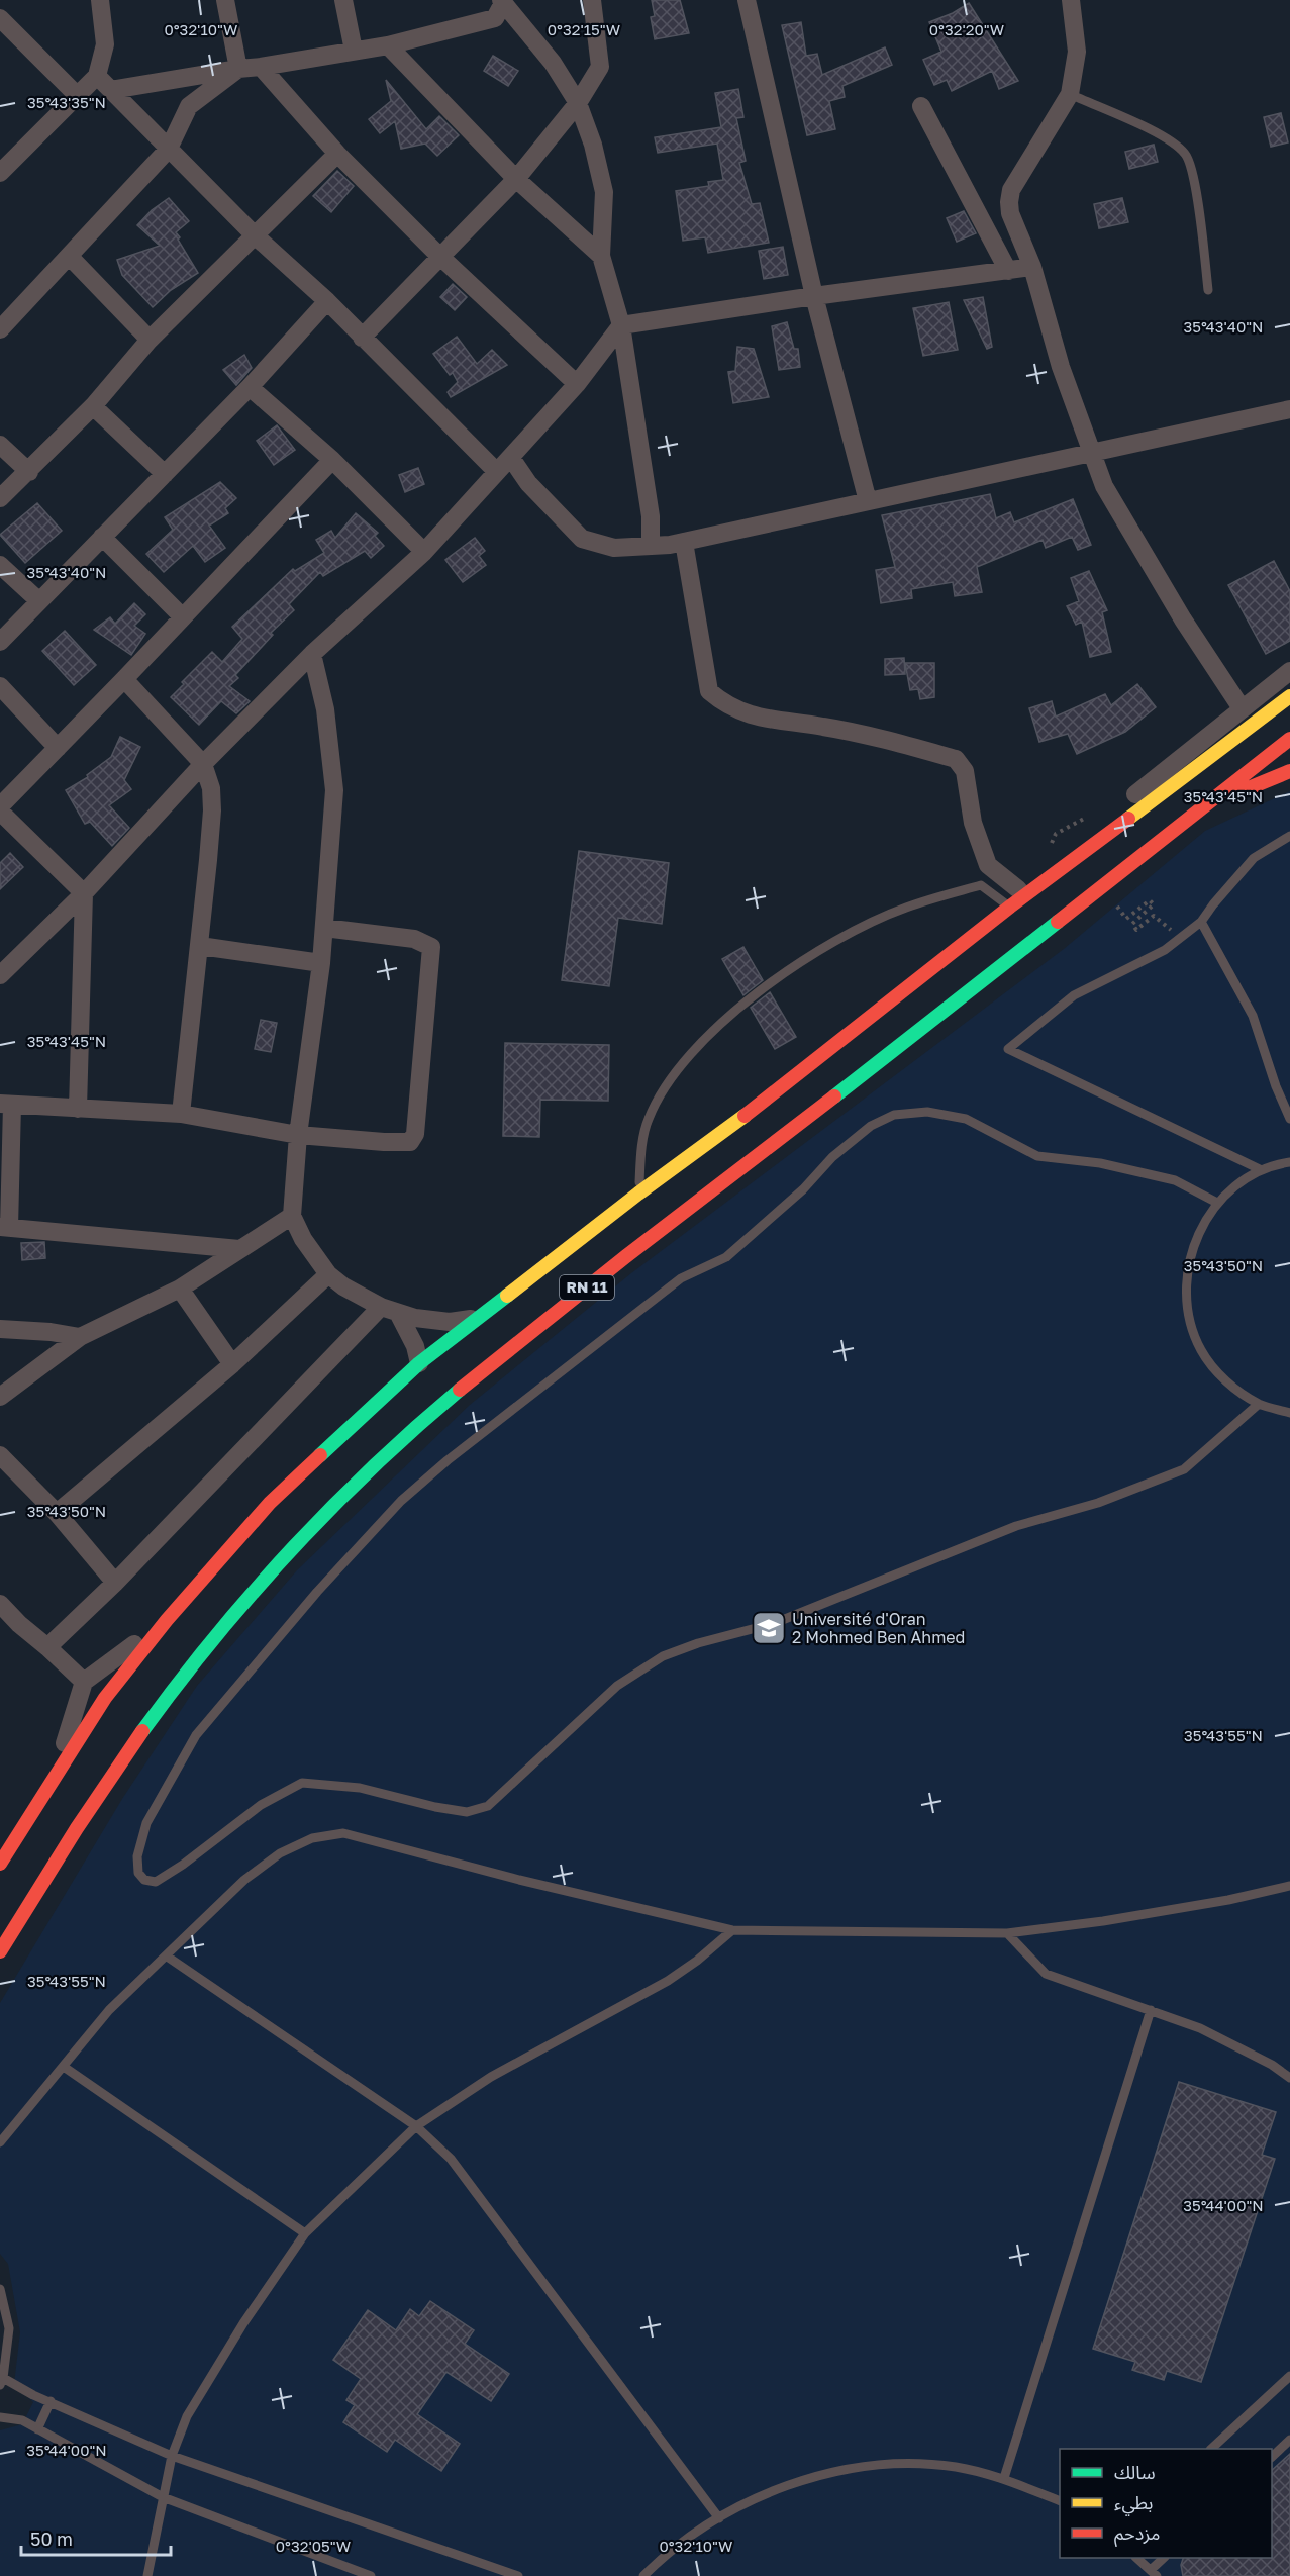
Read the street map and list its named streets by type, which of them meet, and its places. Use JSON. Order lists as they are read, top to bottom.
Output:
{
  "streets": {
    "highway": ["RN 11"]
  },
  "places": {
    "school or university": ["Université d'Oran 2 Mohmed Ben Ahmed"]
  },
  "legend": ["سالك", "بطيء", "مزدحم"],
  "scale_bar": "50 m",
  "coordinates": [
    "0°32'10\"W",
    "0°32'15\"W",
    "0°32'20\"W",
    "35°43'35\"N",
    "35°43'40\"N",
    "35°43'45\"N",
    "35°43'50\"N",
    "35°43'55\"N",
    "35°44'00\"N",
    "0°32'05\"W"
  ]
}
